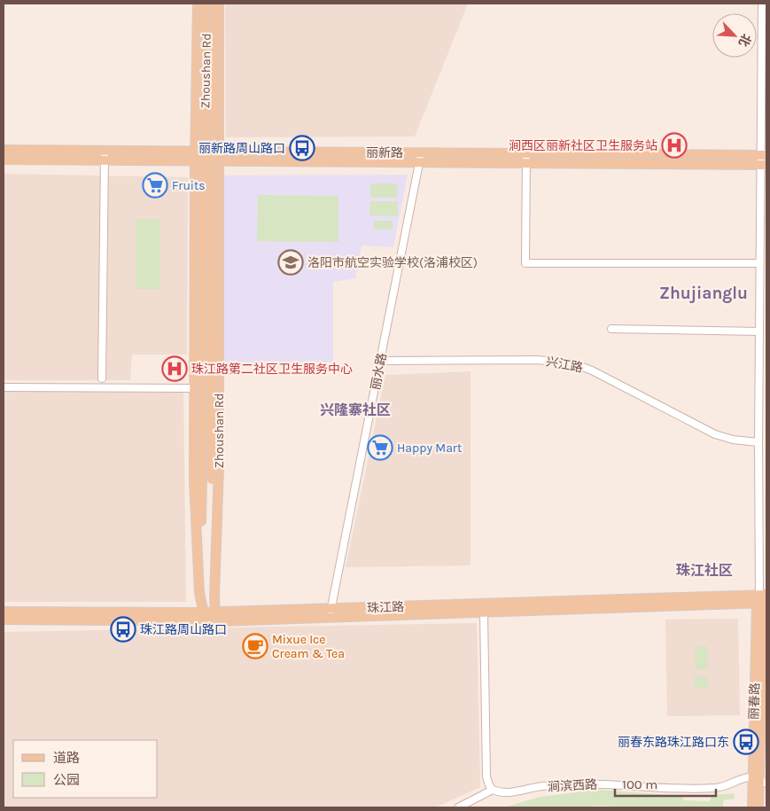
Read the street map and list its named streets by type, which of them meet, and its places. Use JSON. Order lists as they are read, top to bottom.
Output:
{
  "streets": {
    "main road": [
      "Zhoushan Rd",
      "丽新路",
      "珠江路",
      "丽春路"
    ],
    "street": ["兴江路", "丽水路", "涧滨西路"]
  },
  "crossings": [
    ["Zhoushan Rd", "丽新路"],
    ["Zhoushan Rd", "珠江路"],
    ["丽新路", "丽水路"],
    ["丽新路", "丽春路"],
    ["兴江路", "丽水路"],
    ["兴江路", "丽春路"],
    ["丽水路", "珠江路"],
    ["珠江路", "丽春路"],
    ["丽春路", "涧滨西路"]
  ],
  "districts": ["Zhujianglu", "兴隆寨社区", "珠江社区"],
  "places": {
    "hospital": ["涧西区丽新社区卫生服务站", "珠江路第二社区卫生服务中心"],
    "bus stop": ["丽新路周山路口", "珠江路周山路口", "丽春东路珠江路口东"],
    "supermarket": ["Fruits", "Happy Mart"],
    "school or university": ["洛阳市航空实验学校(洛浦校区)"],
    "cafe": ["Mixue Ice Cream & Tea"]
  },
  "legend": ["道路", "公园"],
  "scale_bar": "100 m",
  "north": "bottom right"
}
